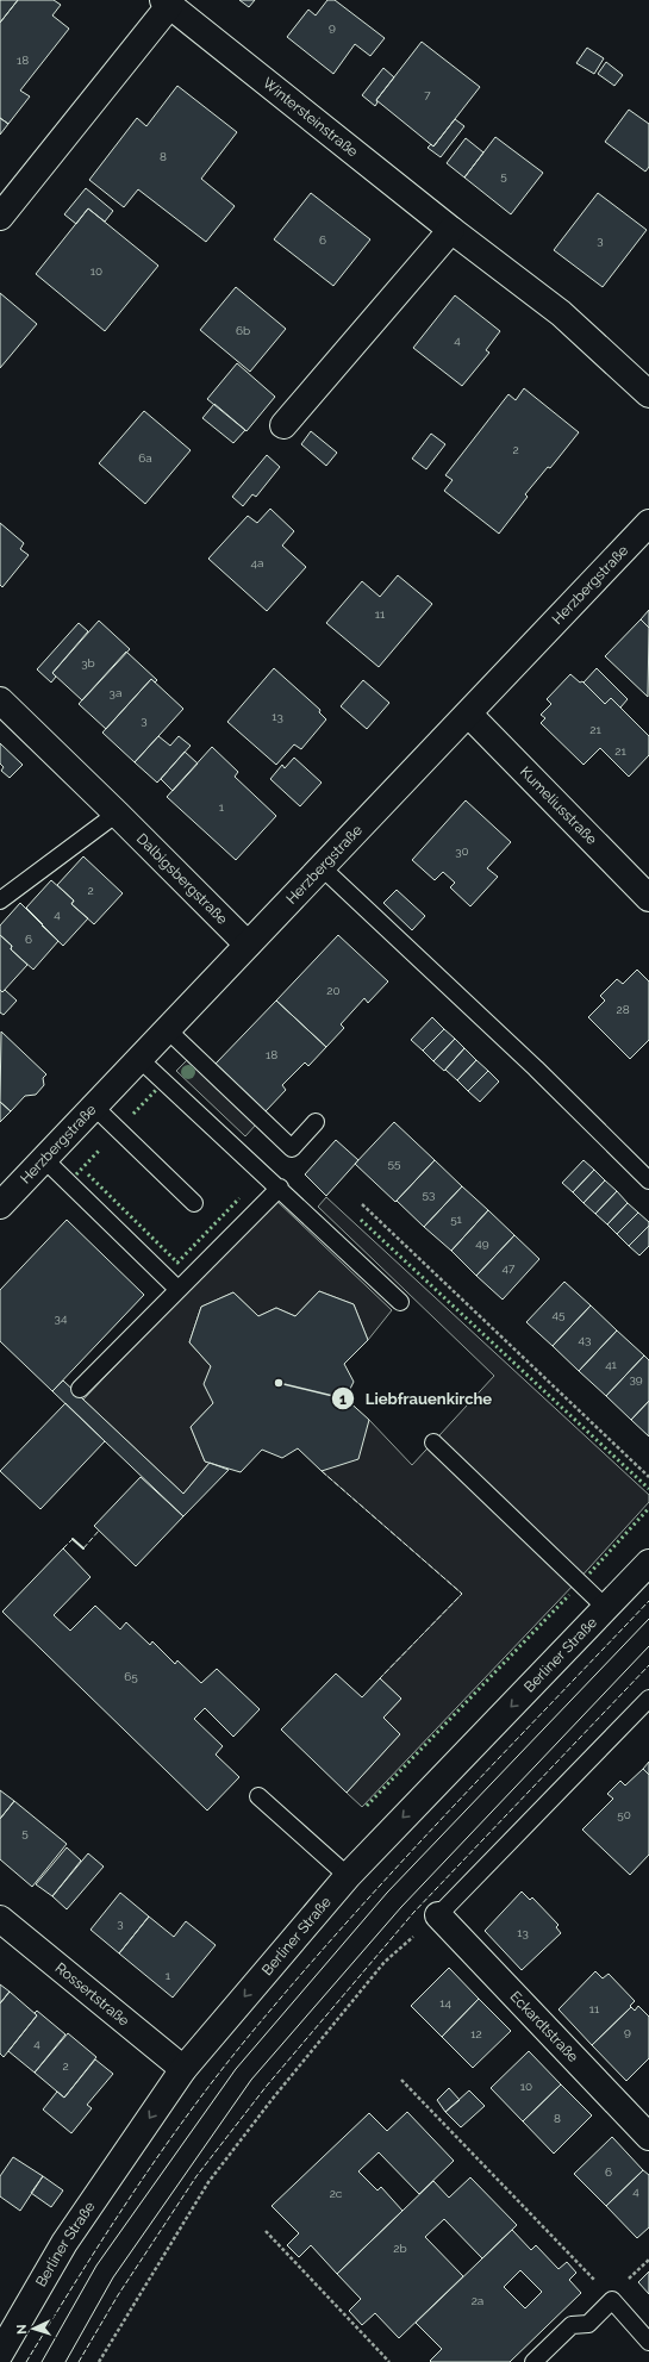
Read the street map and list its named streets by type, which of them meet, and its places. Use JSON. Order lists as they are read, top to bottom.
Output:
{
  "streets": {
    "street": [
      "Wintersteinstraße",
      "Herzbergstraße",
      "Kumeliusstraße",
      "Dalbigsbergstraße",
      "Berliner Straße",
      "Rossertstraße",
      "Eckardtstraße"
    ]
  },
  "crossings": [
    ["Herzbergstraße", "Kumeliusstraße"],
    ["Herzbergstraße", "Dalbigsbergstraße"],
    ["Berliner Straße", "Rossertstraße"]
  ],
  "one_way": ["Berliner Straße"],
  "places": ["Liebfrauenkirche"],
  "house_numbers": [
    "9",
    "18",
    "7",
    "8",
    "5",
    "6",
    "3",
    "10",
    "6b",
    "4",
    "2",
    "6a",
    "4a",
    "11",
    "3b",
    "3a",
    "13",
    "3",
    "21",
    "21",
    "1",
    "30",
    "2",
    "4",
    "6",
    "20",
    "28",
    "18",
    "55",
    "53",
    "51",
    "49",
    "47",
    "45",
    "34",
    "43",
    "41",
    "39",
    "65",
    "50",
    "5",
    "3",
    "13",
    "1",
    "14",
    "11",
    "9",
    "12",
    "4",
    "2",
    "10",
    "8",
    "6",
    "4",
    "2c",
    "2b",
    "2a"
  ],
  "north": "left"
}
